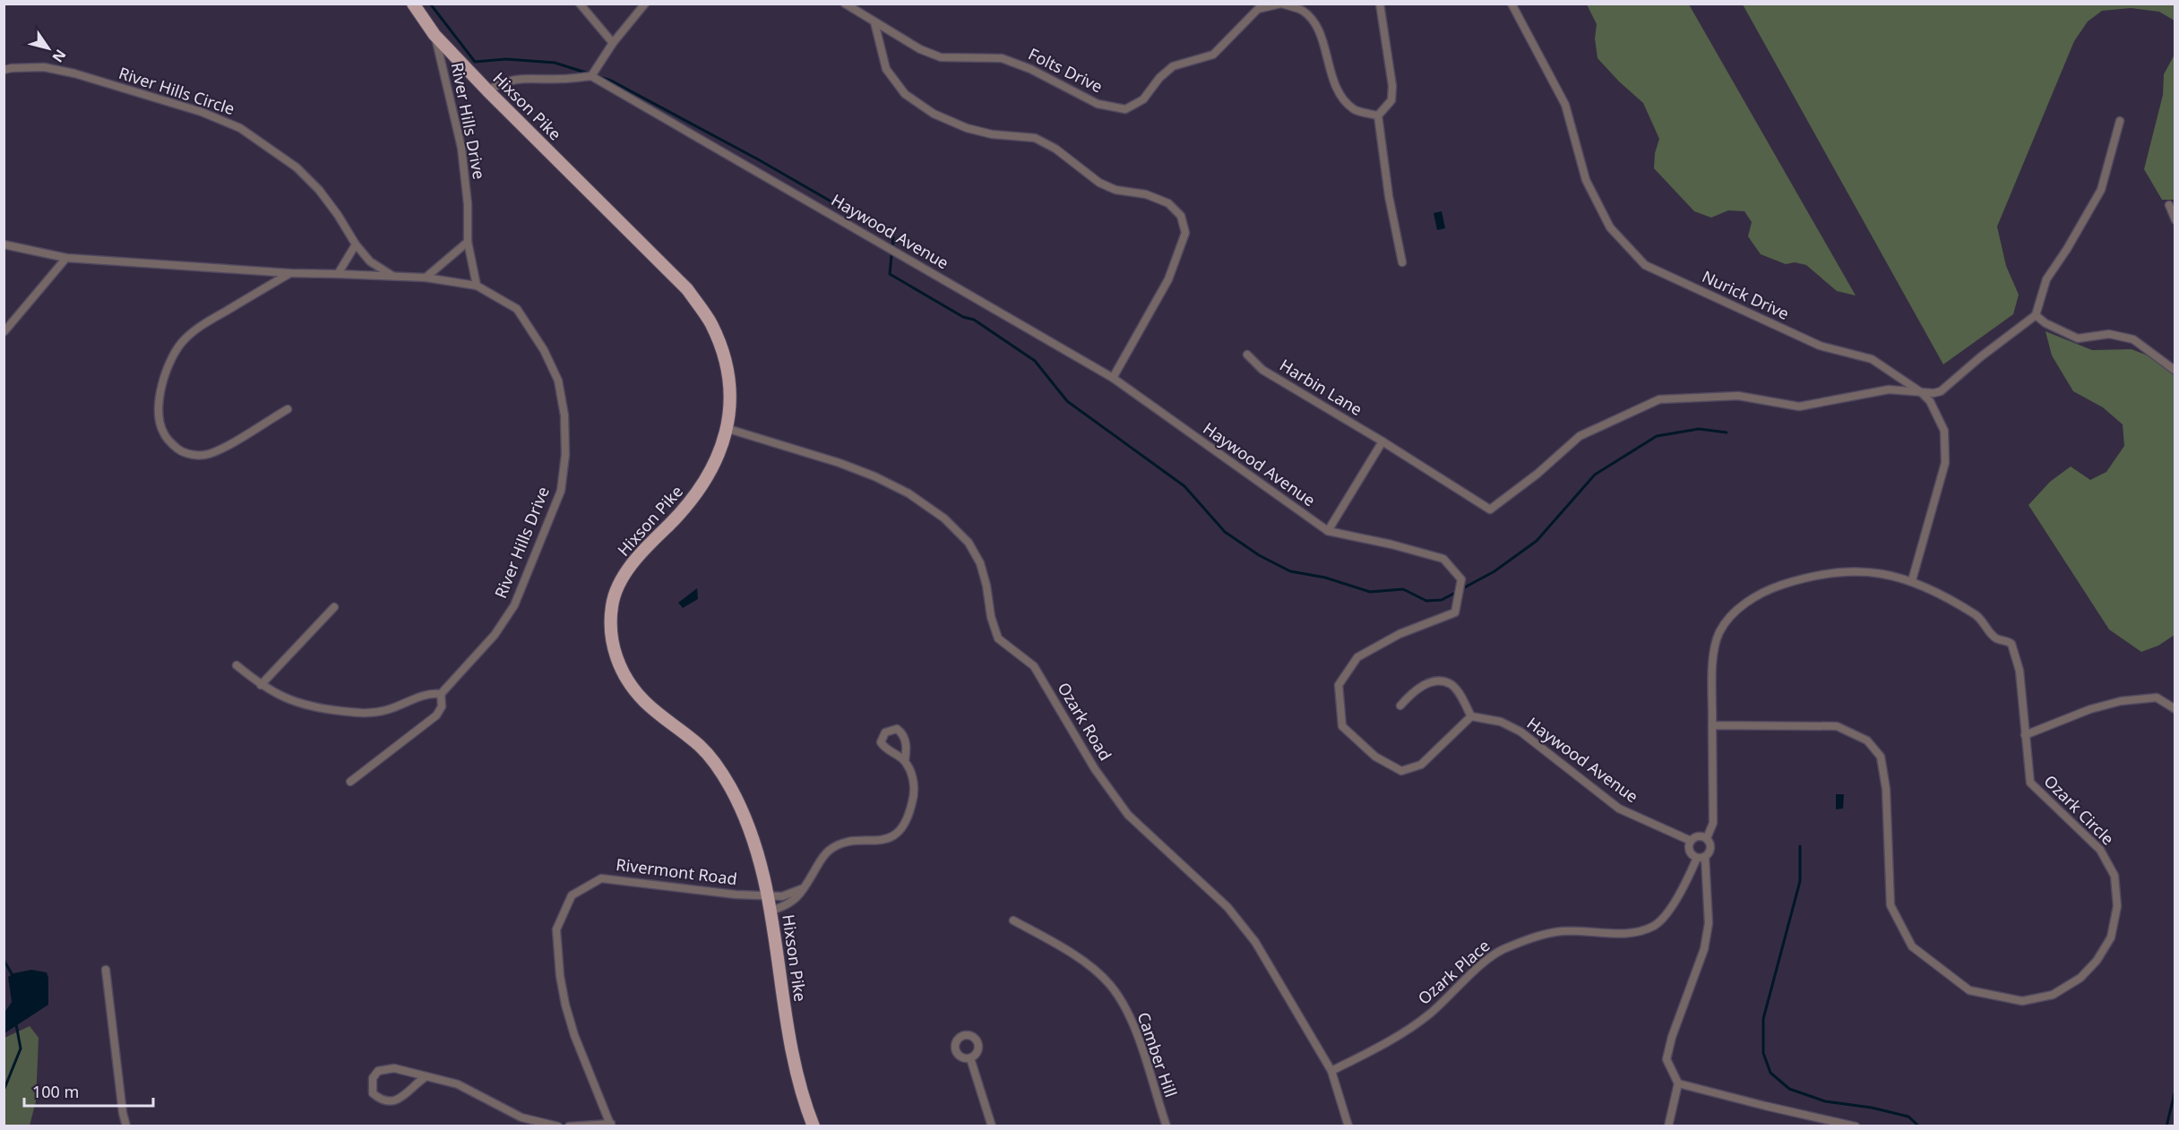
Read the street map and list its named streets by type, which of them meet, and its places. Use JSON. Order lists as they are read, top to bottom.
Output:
{
  "streets": {
    "main road": ["Hixson Pike"],
    "street": [
      "Folts Drive",
      "River Hills Circle",
      "River Hills Drive",
      "Haywood Avenue",
      "Nurick Drive",
      "Harbin Lane",
      "Ozark Road",
      "Ozark Circle",
      "Rivermont Road",
      "Ozark Place",
      "Camber Hill"
    ]
  },
  "crossings": [
    ["River Hills Circle", "River Hills Drive"],
    ["Hixson Pike", "River Hills Drive"],
    ["Hixson Pike", "Ozark Road"],
    ["Hixson Pike", "Rivermont Road"],
    ["Haywood Avenue", "Ozark Circle"],
    ["Haywood Avenue", "Ozark Place"],
    ["Nurick Drive", "Harbin Lane"],
    ["Nurick Drive", "Ozark Circle"],
    ["Ozark Road", "Ozark Place"],
    ["Ozark Circle", "Ozark Place"]
  ],
  "scale_bar": "100 m",
  "north": "bottom right"
}
